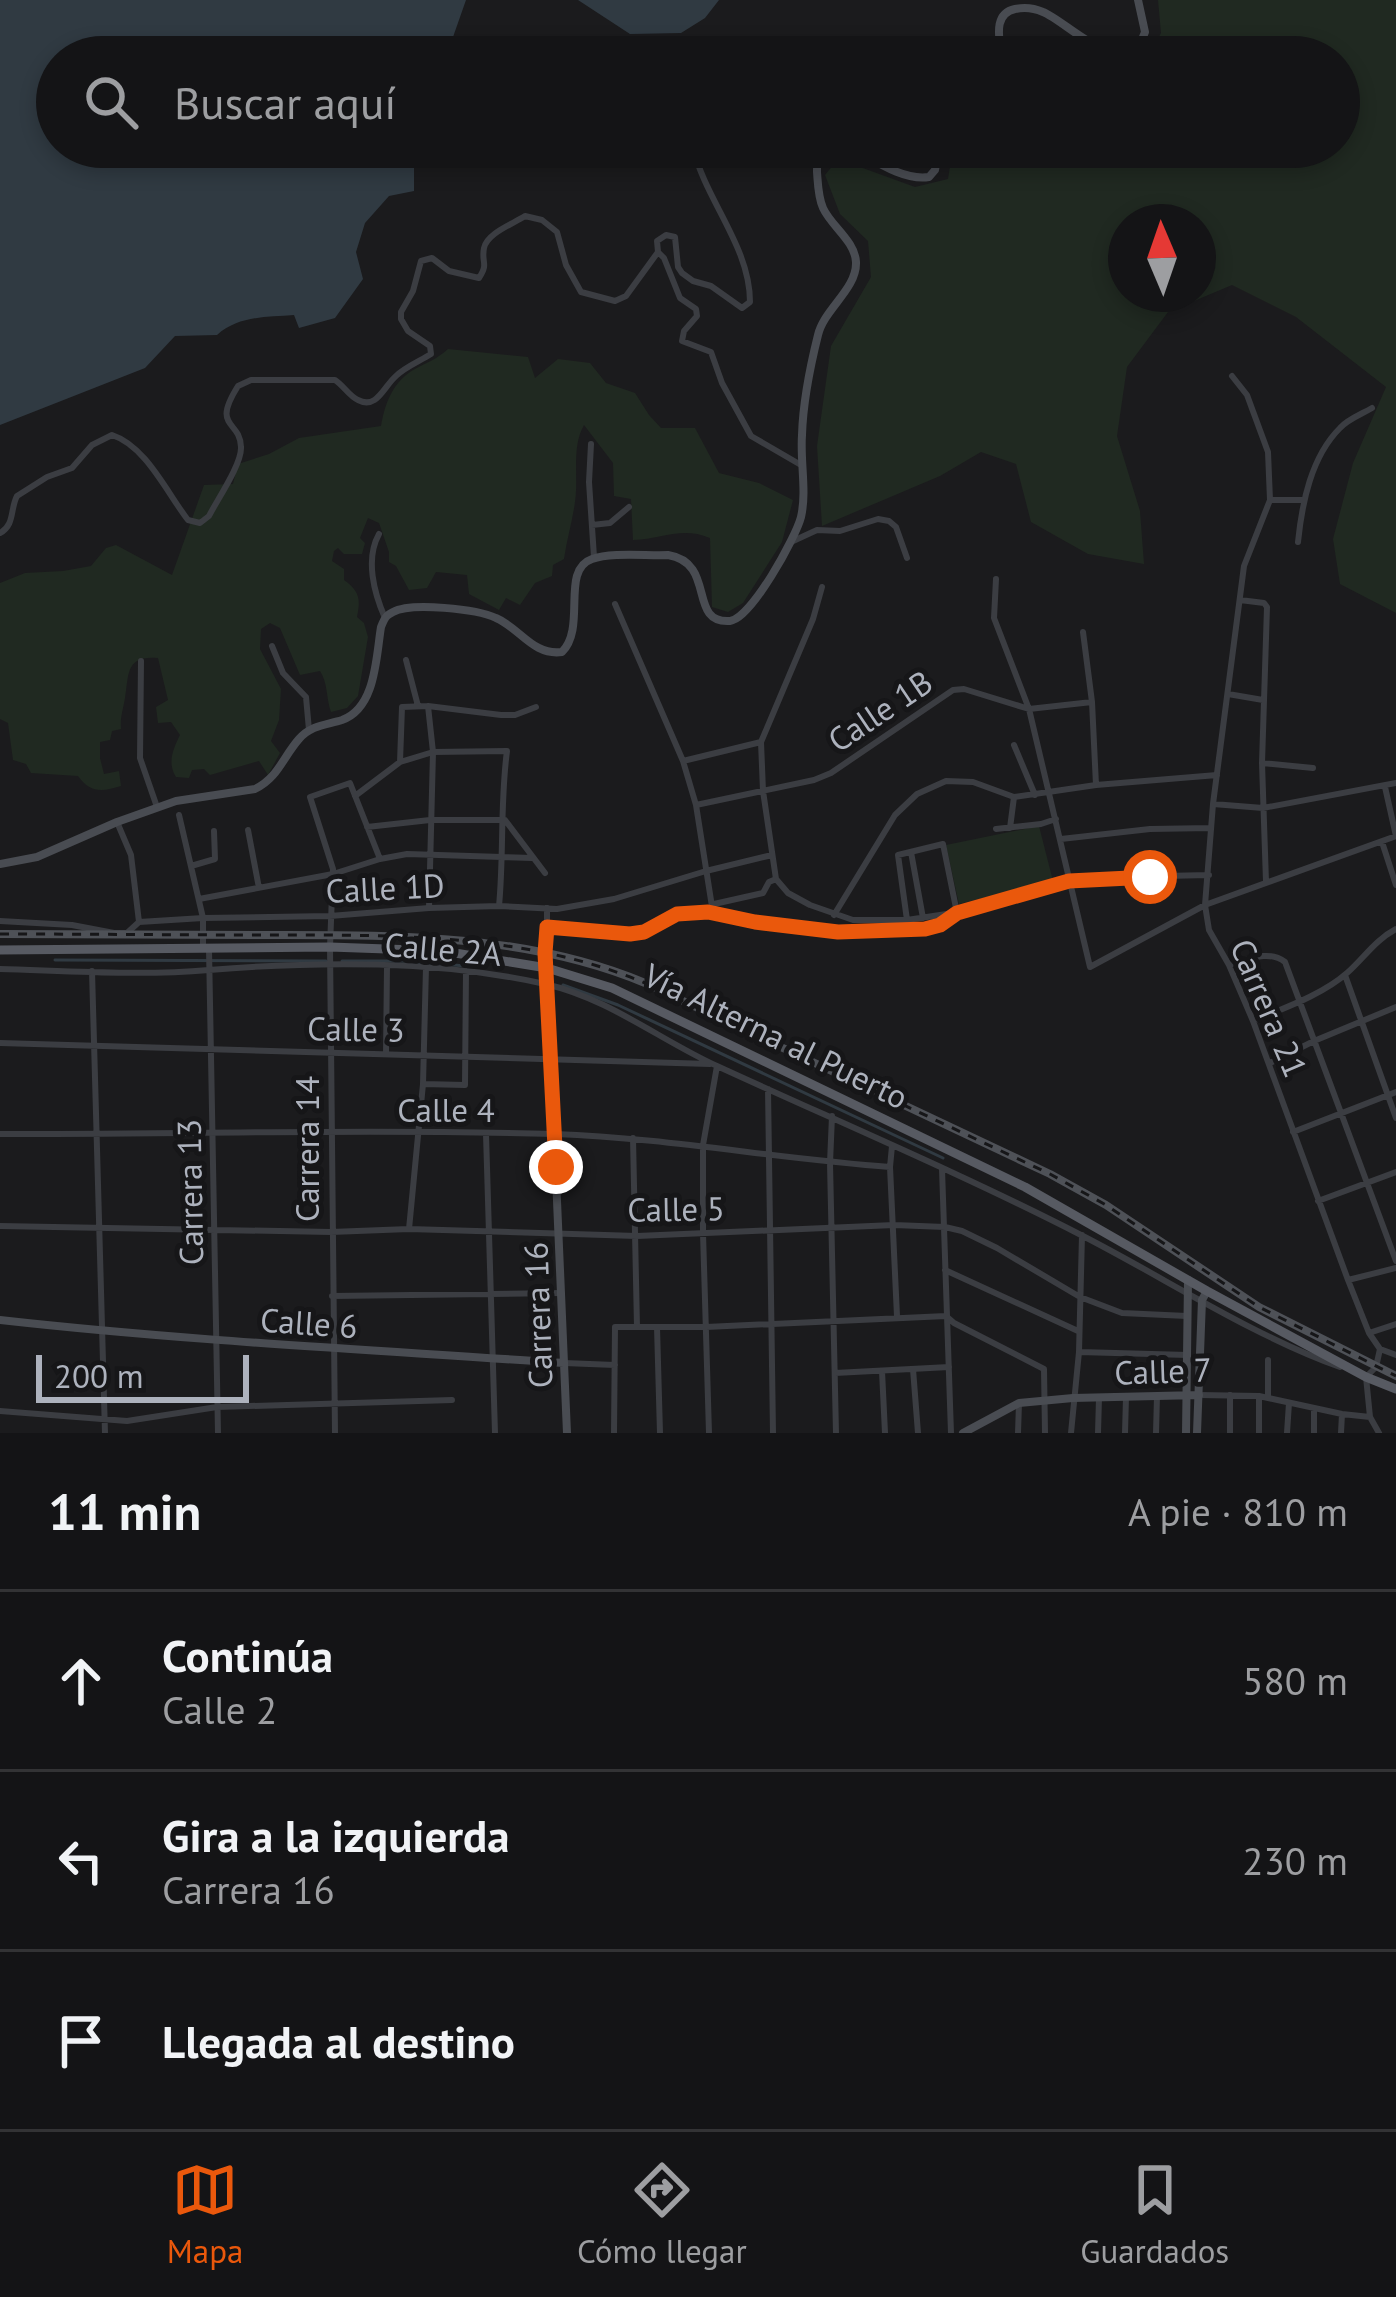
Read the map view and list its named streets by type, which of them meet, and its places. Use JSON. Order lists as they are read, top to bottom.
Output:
{
  "streets": {
    "main road": ["Vía Alterna al Puerto"],
    "street": [
      "Calle 1B",
      "Calle 1D",
      "Calle 2A",
      "Carrera 21",
      "Calle 3",
      "Calle 4",
      "Carrera 14",
      "Carrera 13",
      "Calle 5",
      "Carrera 16",
      "Calle 6",
      "Calle 7"
    ]
  },
  "crossings": [
    ["Calle 1D", "Carrera 14"],
    ["Calle 1D", "Carrera 13"],
    ["Calle 1D", "Carrera 16"],
    ["Calle 2A", "Calle 3"],
    ["Calle 2A", "Vía Alterna al Puerto"],
    ["Calle 2A", "Carrera 14"],
    ["Calle 2A", "Carrera 13"],
    ["Calle 2A", "Carrera 16"],
    ["Calle 3", "Carrera 14"],
    ["Calle 3", "Carrera 13"],
    ["Calle 3", "Carrera 16"],
    ["Vía Alterna al Puerto", "Carrera 14"],
    ["Vía Alterna al Puerto", "Carrera 13"],
    ["Vía Alterna al Puerto", "Carrera 16"],
    ["Calle 4", "Carrera 14"],
    ["Calle 4", "Carrera 13"],
    ["Calle 4", "Carrera 16"],
    ["Carrera 14", "Calle 5"],
    ["Carrera 14", "Calle 6"],
    ["Carrera 13", "Calle 5"],
    ["Carrera 13", "Calle 6"],
    ["Calle 5", "Carrera 16"],
    ["Carrera 16", "Calle 6"]
  ],
  "scale_bar": "200 m",
  "north": "top",
  "page": {
    "search": "Buscar aquí",
    "scale": "200 m",
    "heading": ["11 min", "A pie · 810 m"],
    "list": [
      ["Continúa", "Calle 2", "580 m"],
      ["Gira a la izquierda", "Carrera 16", "230 m"],
      "Llegada al destino"
    ],
    "nav": ["Mapa", "Cómo llegar", "Guardados"]
  }
}
